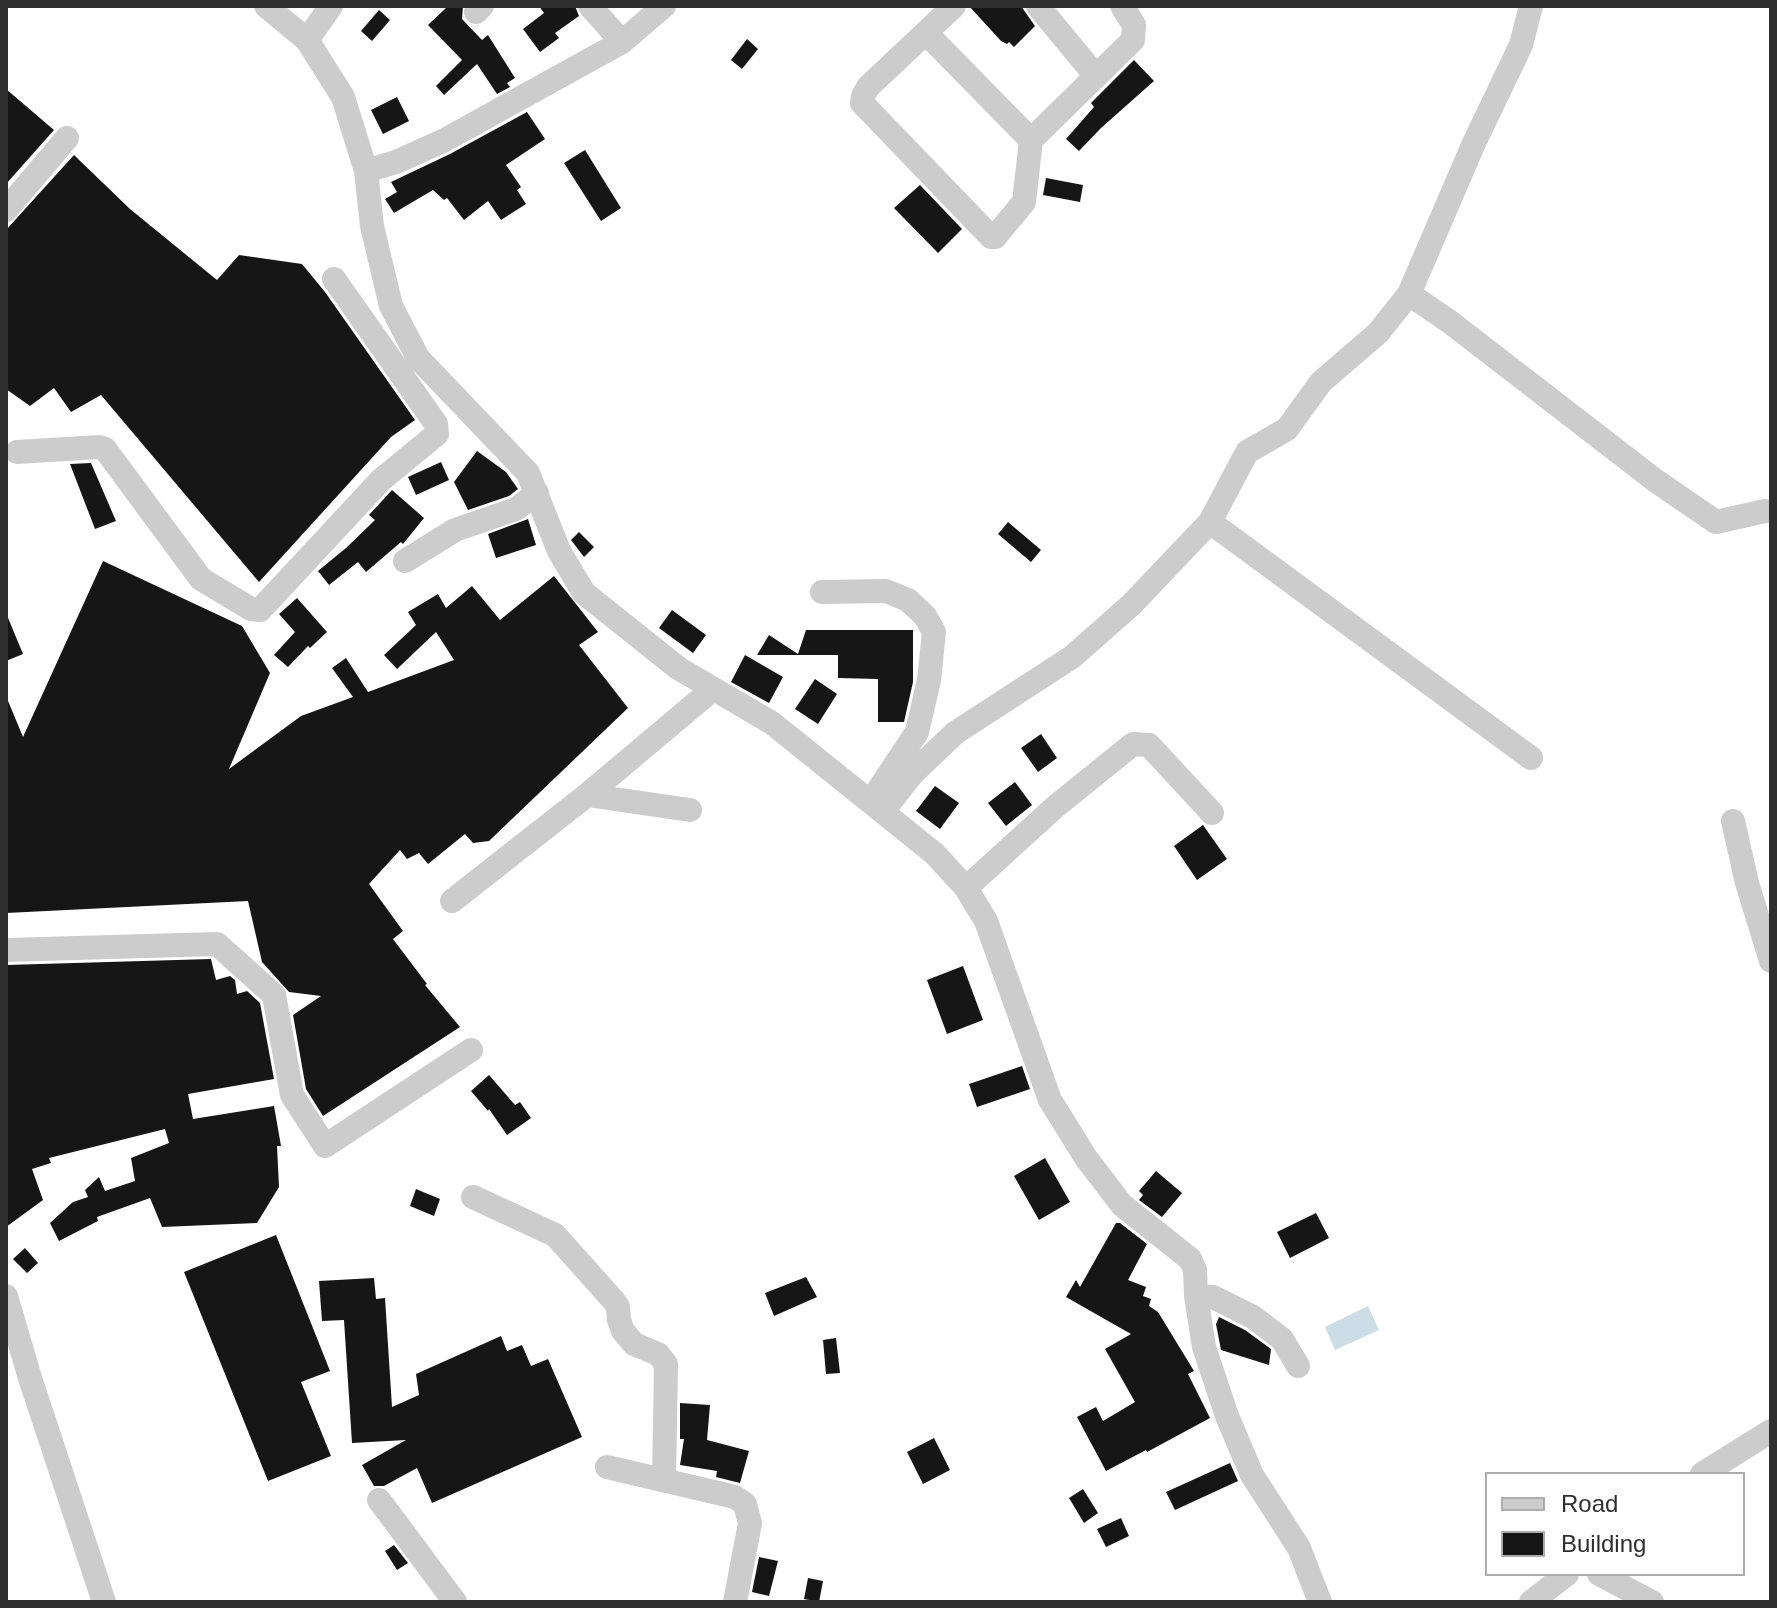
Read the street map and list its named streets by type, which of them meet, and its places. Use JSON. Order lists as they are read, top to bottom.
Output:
{
  "legend": ["Road", "Building"]
}
